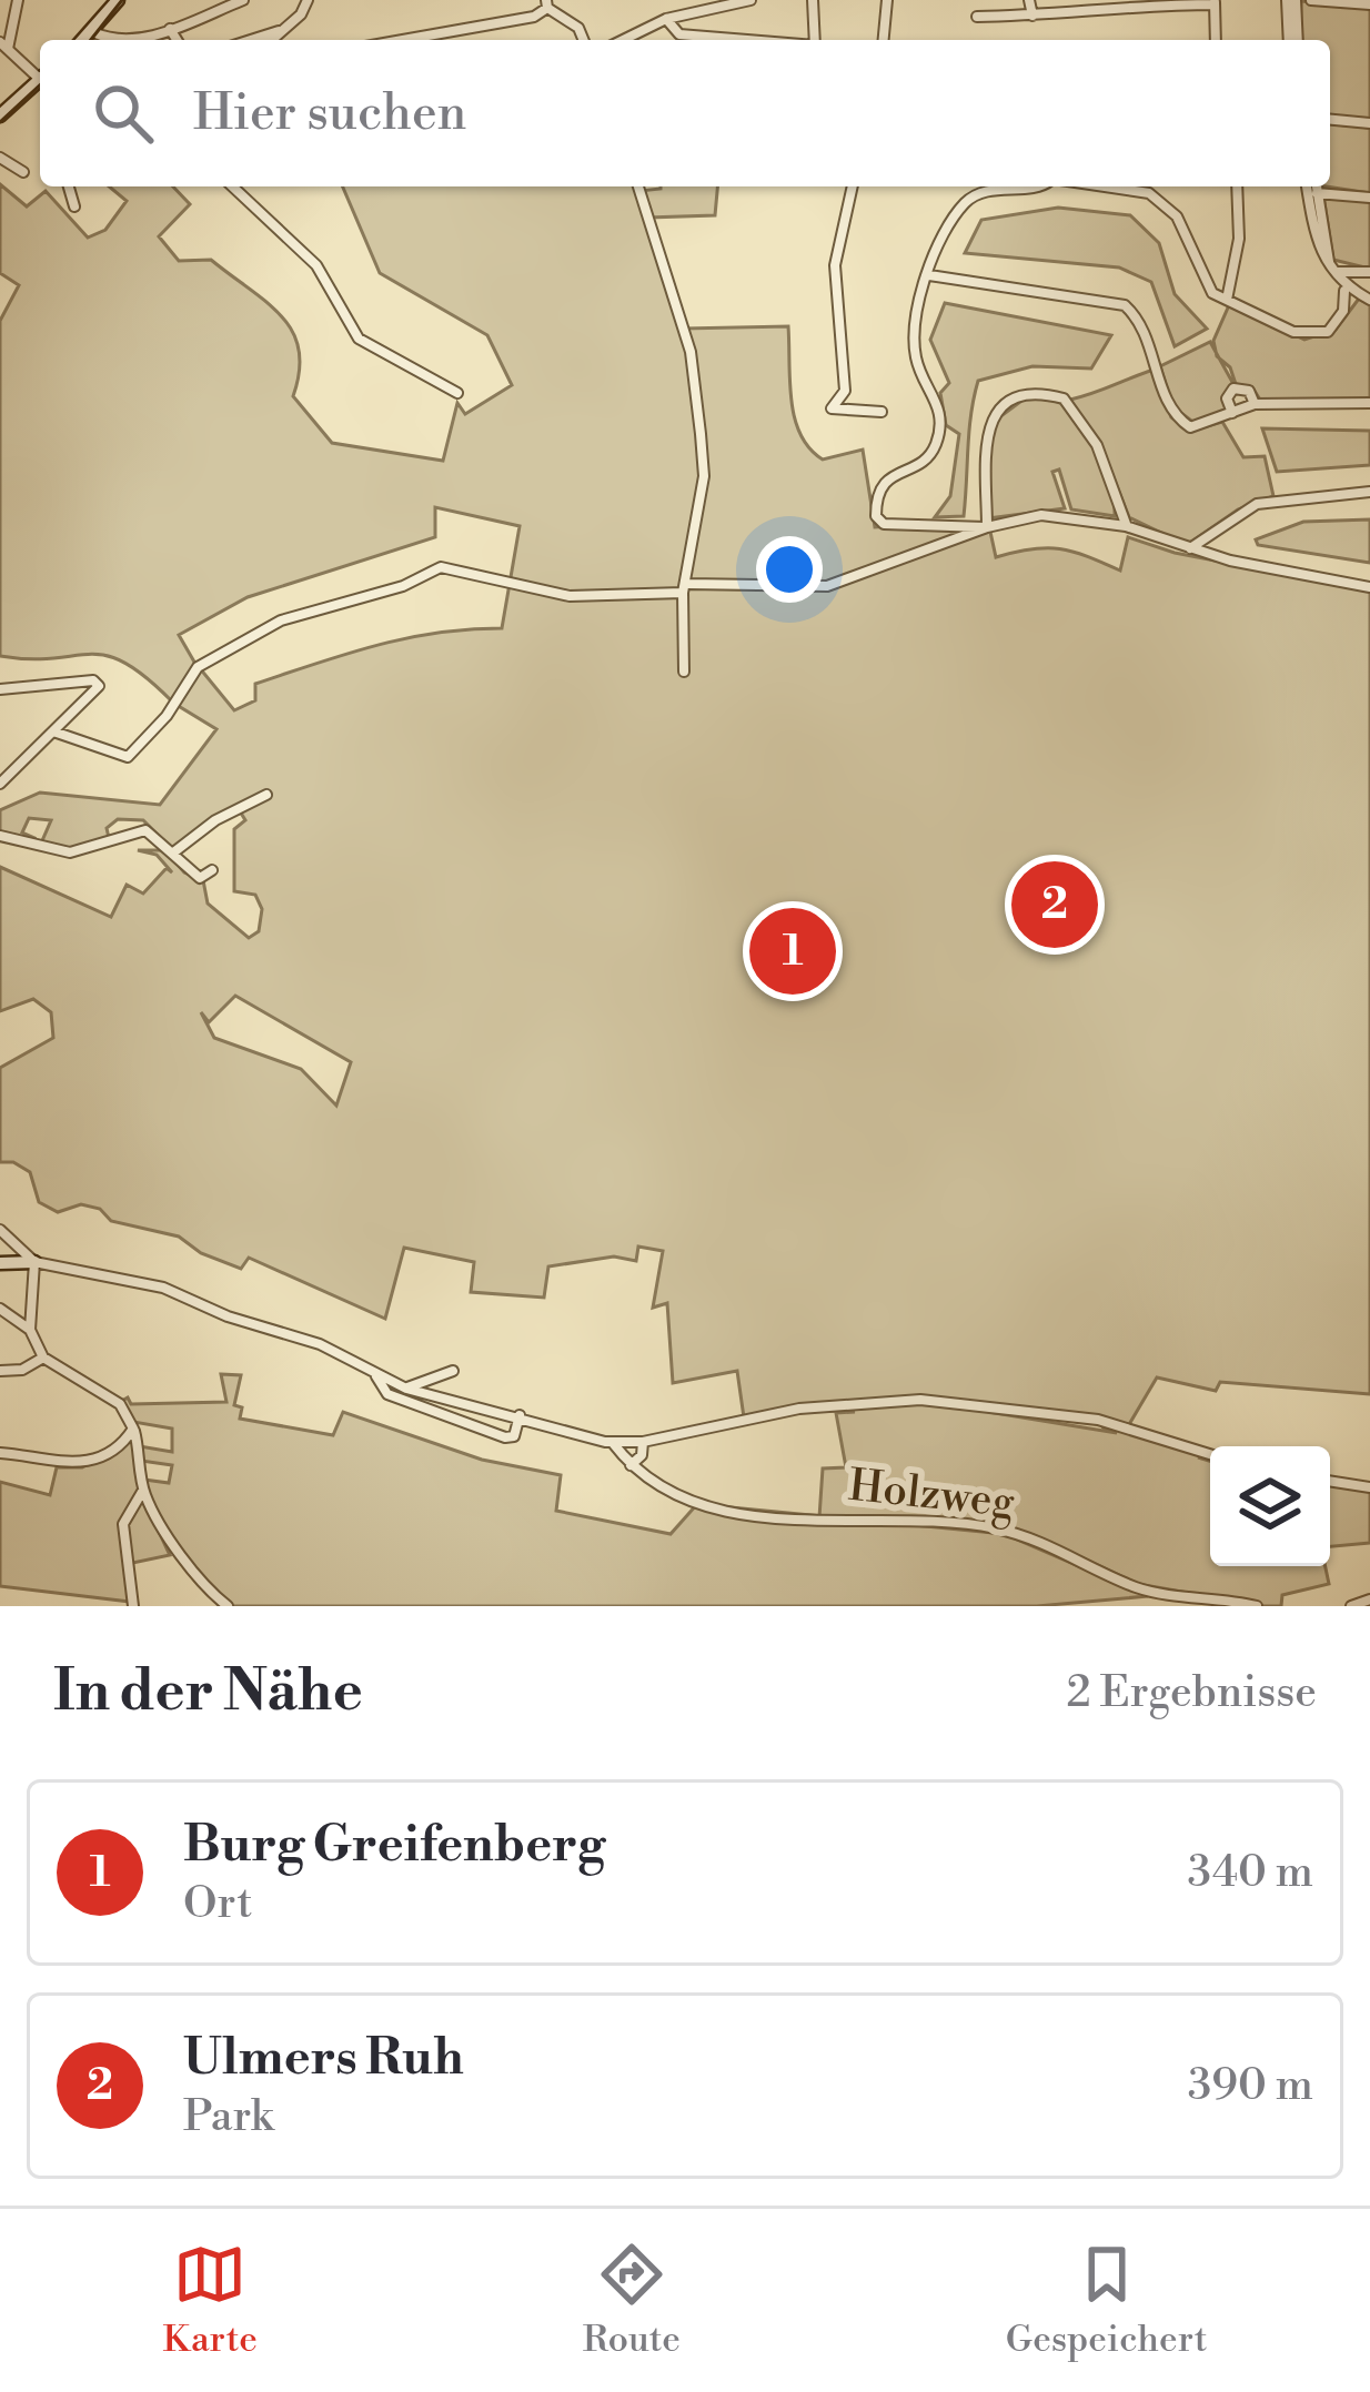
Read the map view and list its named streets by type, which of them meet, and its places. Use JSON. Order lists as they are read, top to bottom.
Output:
{
  "streets": {
    "street": ["Holzweg"]
  },
  "page": {
    "search": "Hier suchen",
    "pins": ["2", "1"],
    "heading": ["In der Nähe", "2 Ergebnisse"],
    "list": [
      {
        "mark": "1",
        "name": "Burg Greifenberg",
        "note": "Ort",
        "value": "340 m"
      },
      {
        "mark": "2",
        "name": "Ulmers Ruh",
        "note": "Park",
        "value": "390 m"
      }
    ],
    "nav": ["Karte", "Route", "Gespeichert"]
  }
}
